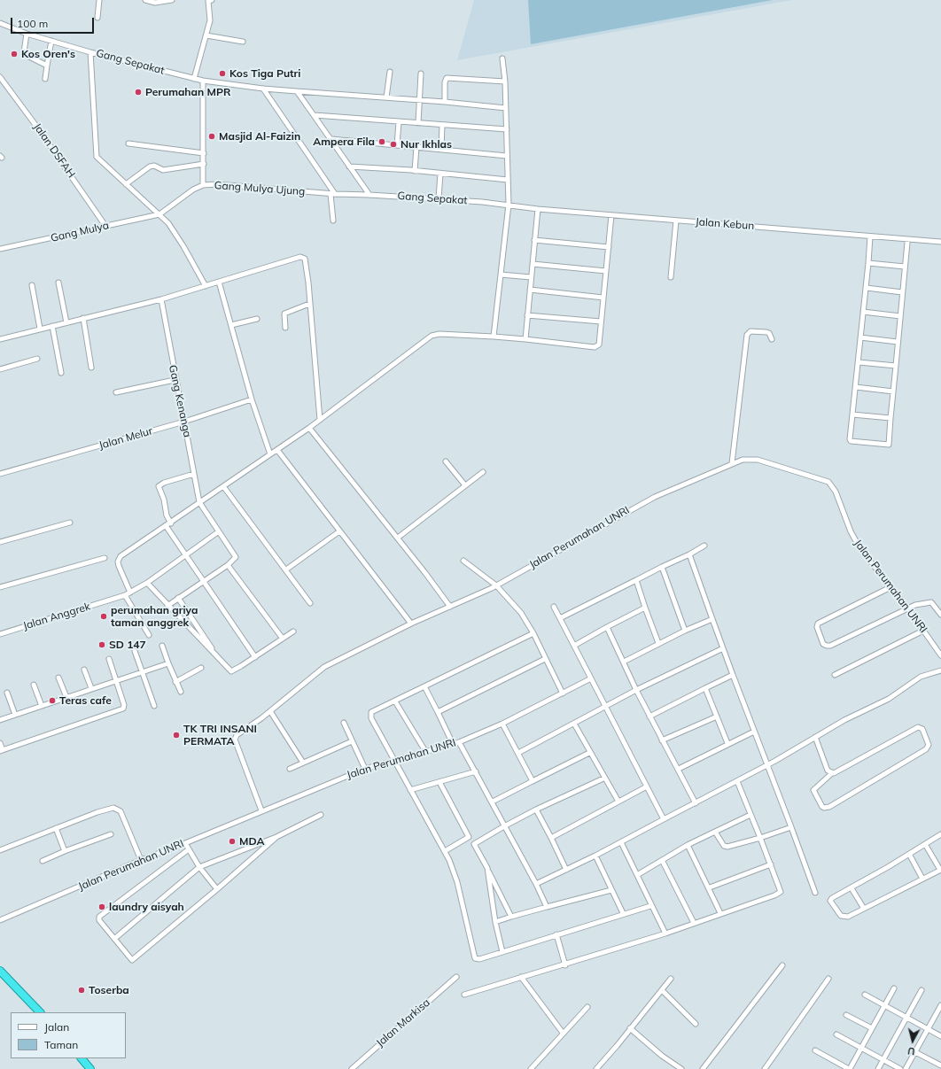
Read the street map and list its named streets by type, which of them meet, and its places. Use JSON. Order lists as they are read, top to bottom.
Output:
{
  "streets": {
    "street": [
      "Gang Sepakat",
      "Jalan DSFAH",
      "Gang Mulya Ujung",
      "Jalan Kebun",
      "Gang Mulya",
      "Gang Kenanga",
      "Jalan Melur",
      "Jalan Perumahan UNRI",
      "Jalan Anggrek",
      "Jalan Markisa"
    ]
  },
  "crossings": [
    ["Gang Sepakat", "Gang Mulya Ujung"],
    ["Gang Sepakat", "Jalan Kebun"],
    ["Jalan DSFAH", "Gang Mulya"],
    ["Gang Mulya Ujung", "Gang Mulya"],
    ["Gang Kenanga", "Jalan Melur"]
  ],
  "places": [
    "Kos Oren's",
    "Kos Tiga Putri",
    "Perumahan MPR",
    "Masjid Al-Faizin",
    "Ampera Fila",
    "Nur Ikhlas",
    "perumahan griya taman anggrek",
    "SD 147",
    "Teras cafe",
    "TK TRI INSANI PERMATA",
    "MDA",
    "laundry aisyah",
    "Toserba"
  ],
  "legend": ["Jalan", "Taman"],
  "scale_bar": "100 m",
  "north": "bottom"
}
